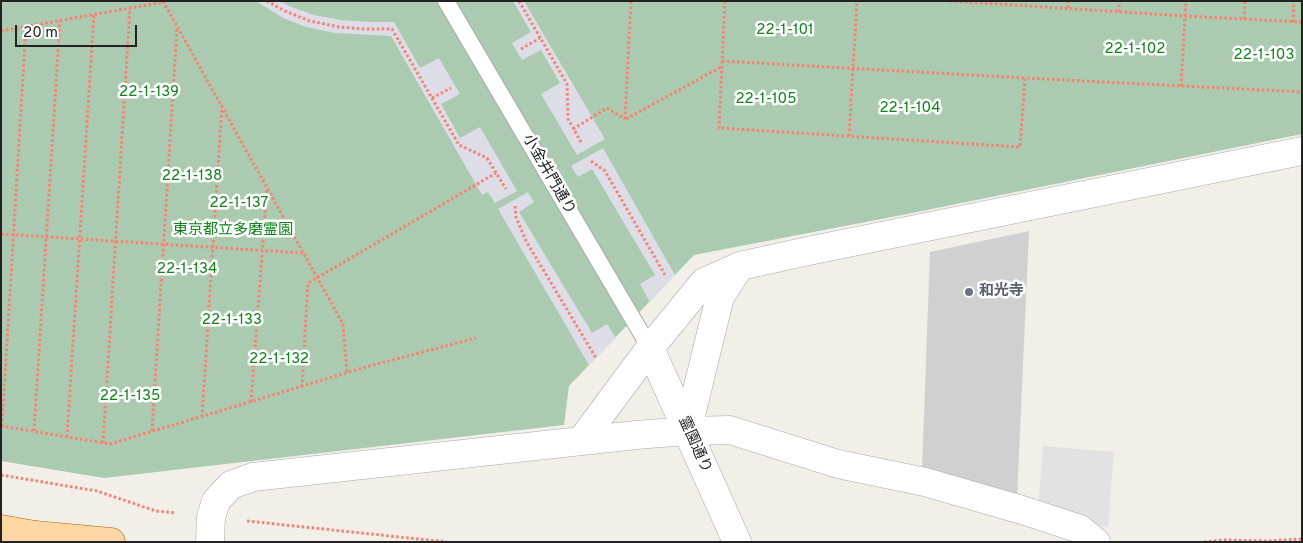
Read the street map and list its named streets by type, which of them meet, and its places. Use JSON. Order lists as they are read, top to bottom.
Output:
{
  "streets": {
    "street": ["霊園通り"],
    "lane": ["小金井門通り"]
  },
  "crossings": [
    ["小金井門通り", "霊園通り"]
  ],
  "parks": [
    "22-1-101",
    "22-1-102",
    "22-1-103",
    "22-1-139",
    "22-1-105",
    "22-1-104",
    "22-1-138",
    "22-1-137",
    "東京都立多磨霊園",
    "22-1-134",
    "22-1-133",
    "22-1-132",
    "22-1-135"
  ],
  "places": ["和光寺"],
  "scale_bar": "20 m"
}
